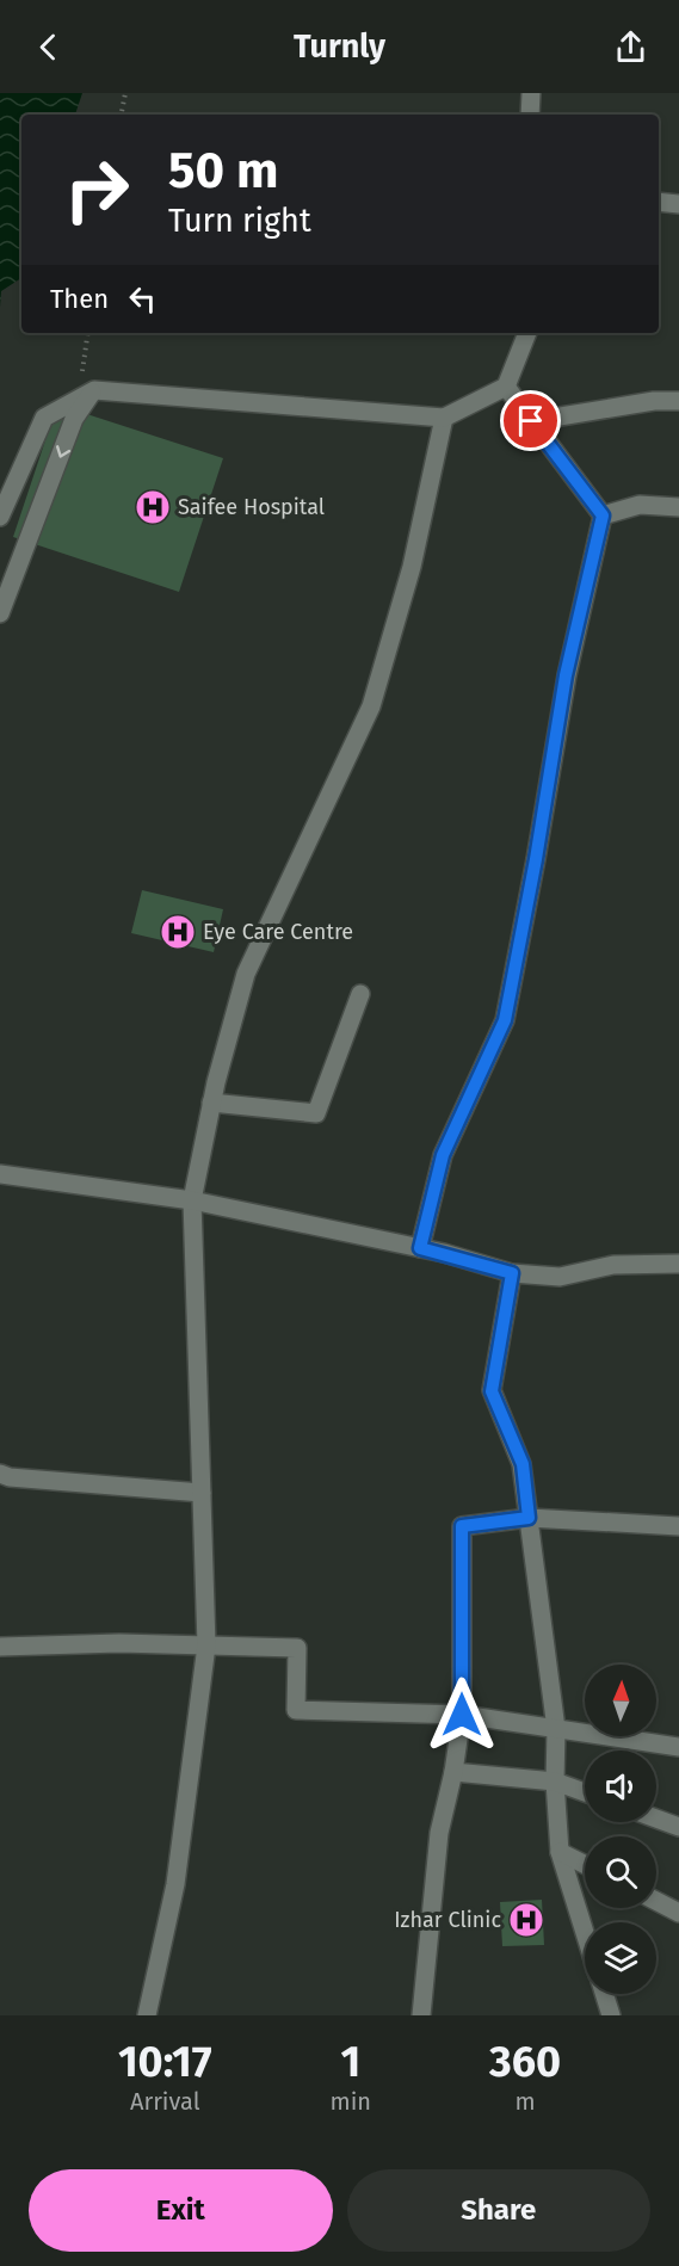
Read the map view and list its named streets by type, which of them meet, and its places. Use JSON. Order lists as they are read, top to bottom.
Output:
{
  "places": {
    "hospital": ["Saifee Hospital", "Eye Care Centre", "Izhar Clinic"]
  },
  "north": "top",
  "page": {
    "header": "Turnly",
    "turn": ["50 m", "Turn right"],
    "then": "Then",
    "eta": [
      "10:17",
      "Arrival",
      "1",
      "min",
      "360",
      "m"
    ],
    "buttons": ["Exit", "Share"]
  }
}
